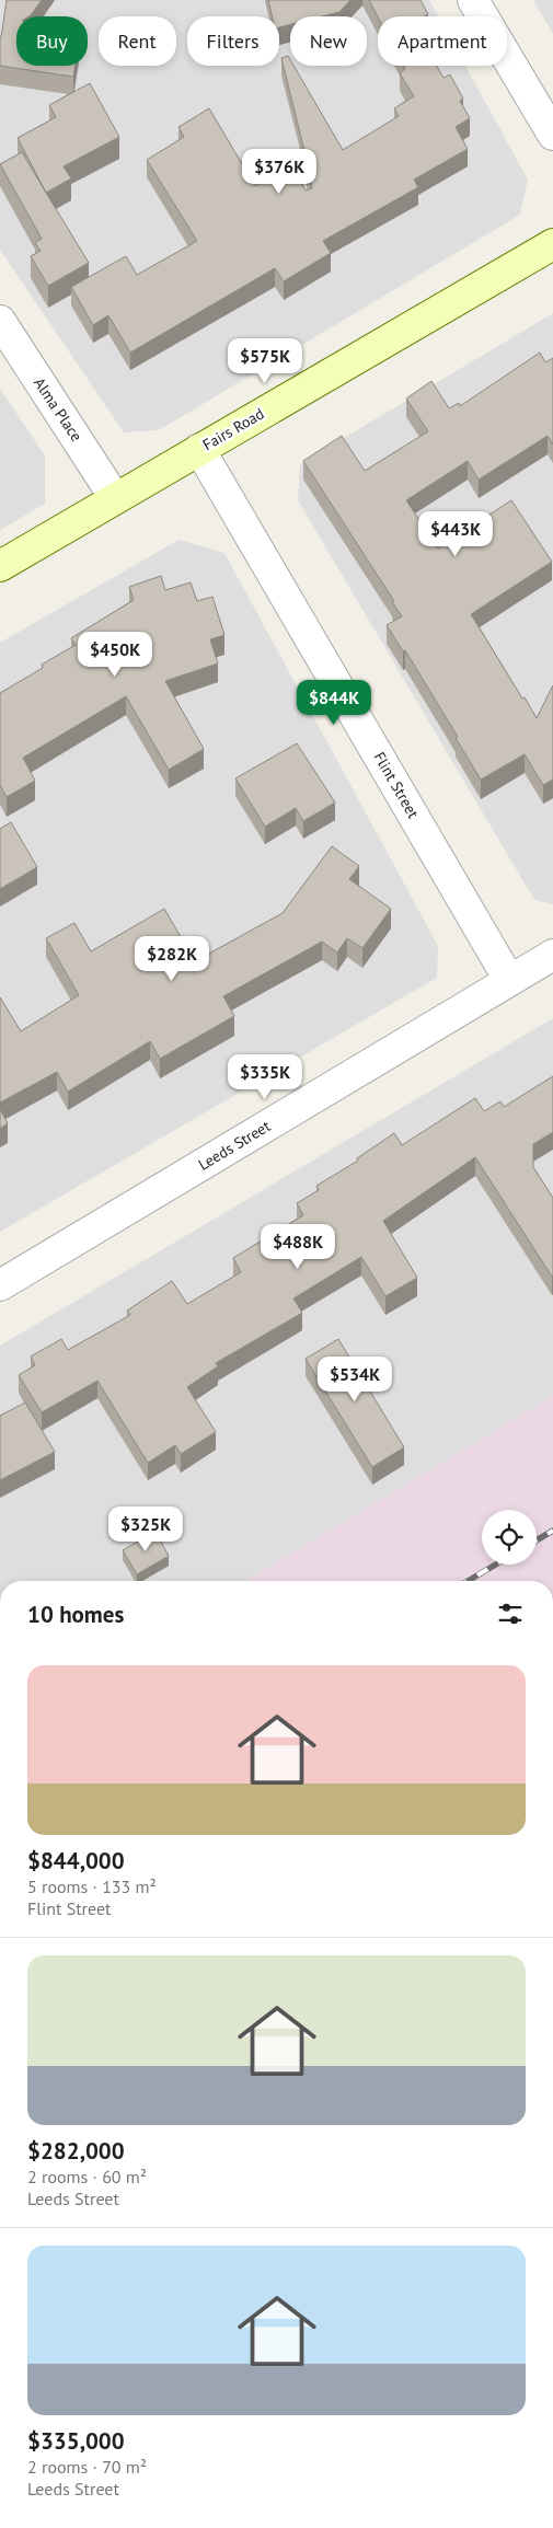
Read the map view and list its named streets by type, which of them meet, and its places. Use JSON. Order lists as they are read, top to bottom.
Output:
{
  "streets": {
    "street": [
      "Alma Place",
      "Fairs Road",
      "Flint Street",
      "Leeds Street"
    ]
  },
  "crossings": [
    ["Alma Place", "Fairs Road"],
    ["Fairs Road", "Flint Street"],
    ["Flint Street", "Leeds Street"]
  ],
  "page": {
    "chip": [
      "Buy",
      "Rent",
      "Filters",
      "New",
      "Apartment"
    ],
    "price": [
      "$376K",
      "$575K",
      "$443K",
      "$450K",
      "$844K",
      "$282K",
      "$335K",
      "$488K",
      "$534K",
      "$325K"
    ],
    "heading": "10 homes",
    "list": [
      {
        "name": "$844,000",
        "note": "5 rooms · 133 m² · Flint Street"
      },
      {
        "name": "$282,000",
        "note": "2 rooms · 60 m² · Leeds Street"
      },
      {
        "name": "$335,000",
        "note": "2 rooms · 70 m² · Leeds Street"
      }
    ]
  }
}
